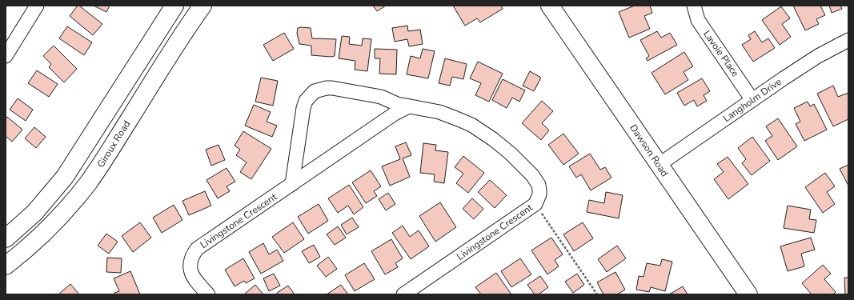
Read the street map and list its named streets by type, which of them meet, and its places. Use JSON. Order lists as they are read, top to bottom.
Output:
{
  "streets": {
    "main road": ["Giroux Road", "Dawson Road"],
    "street": ["Lavoie Place", "Langholm Drive", "Livingstone Crescent"]
  },
  "crossings": [
    ["Lavoie Place", "Langholm Drive"],
    ["Langholm Drive", "Dawson Road"]
  ]
}
